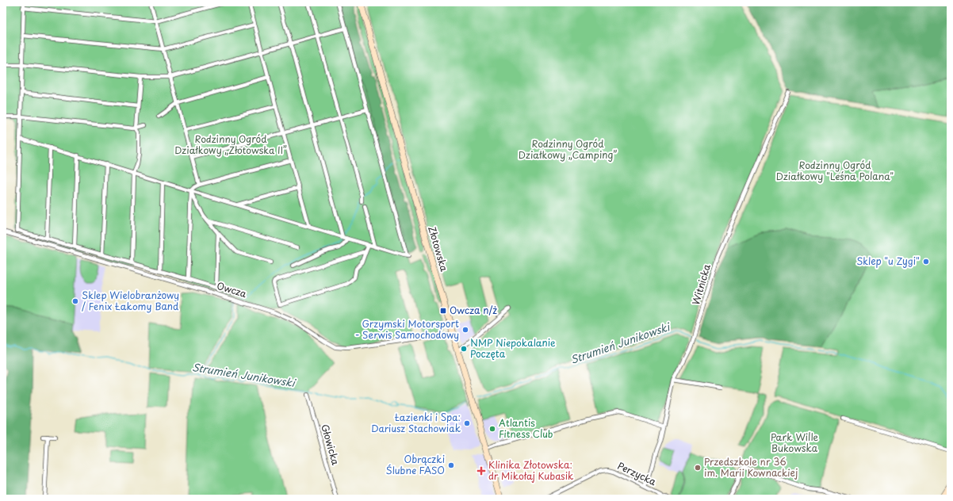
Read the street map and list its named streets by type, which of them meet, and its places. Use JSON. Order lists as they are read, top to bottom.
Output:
{
  "streets": {
    "street": [
      "Złotowska",
      "Witnicka",
      "Owcza",
      "Głowicka",
      "Perzycka"
    ]
  },
  "crossings": [
    ["Złotowska", "Owcza"],
    ["Witnicka", "Perzycka"]
  ],
  "water": ["Strumień Junikowski"],
  "parks": [
    "Rodzinny Ogród Działkowy „Złotowska II”",
    "Rodzinny Ogród Działkowy „Camping”",
    "Rodzinny Ogród Działkowy \"Leśna Polana\"",
    "Park Wille Bukowska"
  ],
  "places": {
    "other": [
      "Sklep \"u Zygi\"",
      "Sklep Wielobranżowy / Fenix Łakomy Band",
      "Grzymski Motorsport - Serwis Samochodowy",
      "NMP Niepokalanie Poczęta",
      "Łazienki i Spa: Dariusz Stachowiak",
      "Atlantis Fitness Club",
      "Obrączki Ślubne FASO",
      "Przedszkole nr 36 im. Marii Kownackiej"
    ],
    "transit": ["Owcza n/ż"],
    "health": ["Klinika Złotowska: dr Mikołaj Kubasik"]
  }
}
